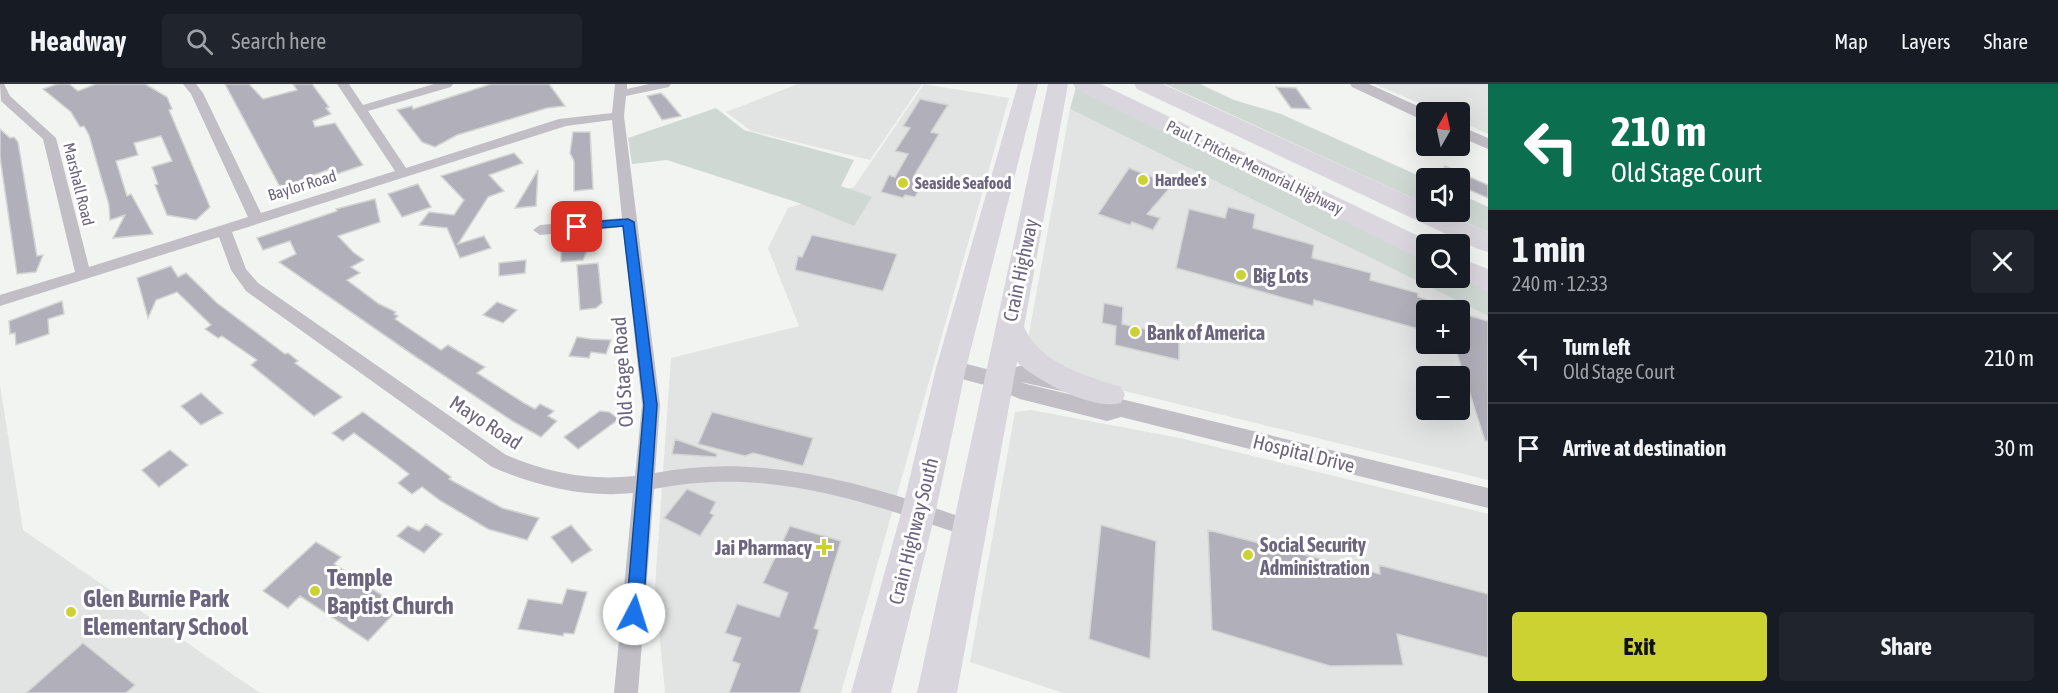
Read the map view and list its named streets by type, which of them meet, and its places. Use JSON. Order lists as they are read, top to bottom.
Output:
{
  "streets": {
    "highway": ["Paul T. Pitcher Memorial Highway"],
    "main road": ["Crain Highway", "Crain Highway South"],
    "street": [
      "Marshall Road",
      "Baylor Road",
      "Old Stage Road",
      "Mayo Road",
      "Hospital Drive"
    ]
  },
  "crossings": [
    ["Marshall Road", "Baylor Road"],
    ["Baylor Road", "Old Stage Road"],
    ["Baylor Road", "Mayo Road"],
    ["Crain Highway", "Mayo Road"],
    ["Crain Highway", "Hospital Drive"],
    ["Crain Highway", "Crain Highway South"],
    ["Old Stage Road", "Mayo Road"],
    ["Mayo Road", "Crain Highway South"],
    ["Hospital Drive", "Crain Highway South"]
  ],
  "places": {
    "other": [
      "Hardee's",
      "Seaside Seafood",
      "Big Lots",
      "Bank of America",
      "Social Security Administration",
      "Temple Baptist Church",
      "Glen Burnie Park Elementary School"
    ],
    "health": ["Jai Pharmacy"]
  },
  "north": "top",
  "page": {
    "header": "Headway",
    "search": "Search here",
    "nav": ["Map", "Layers", "Share"],
    "turn": ["210 m", "Old Stage Court"],
    "map_buttons": ["+", "−"],
    "heading": ["1 min", "240 m · 12:33"],
    "list": [
      {
        "name": "Turn left",
        "note": "Old Stage Court",
        "value": "210 m"
      },
      {
        "name": "Arrive at destination",
        "value": "30 m"
      }
    ],
    "buttons": ["Exit", "Share"]
  }
}
